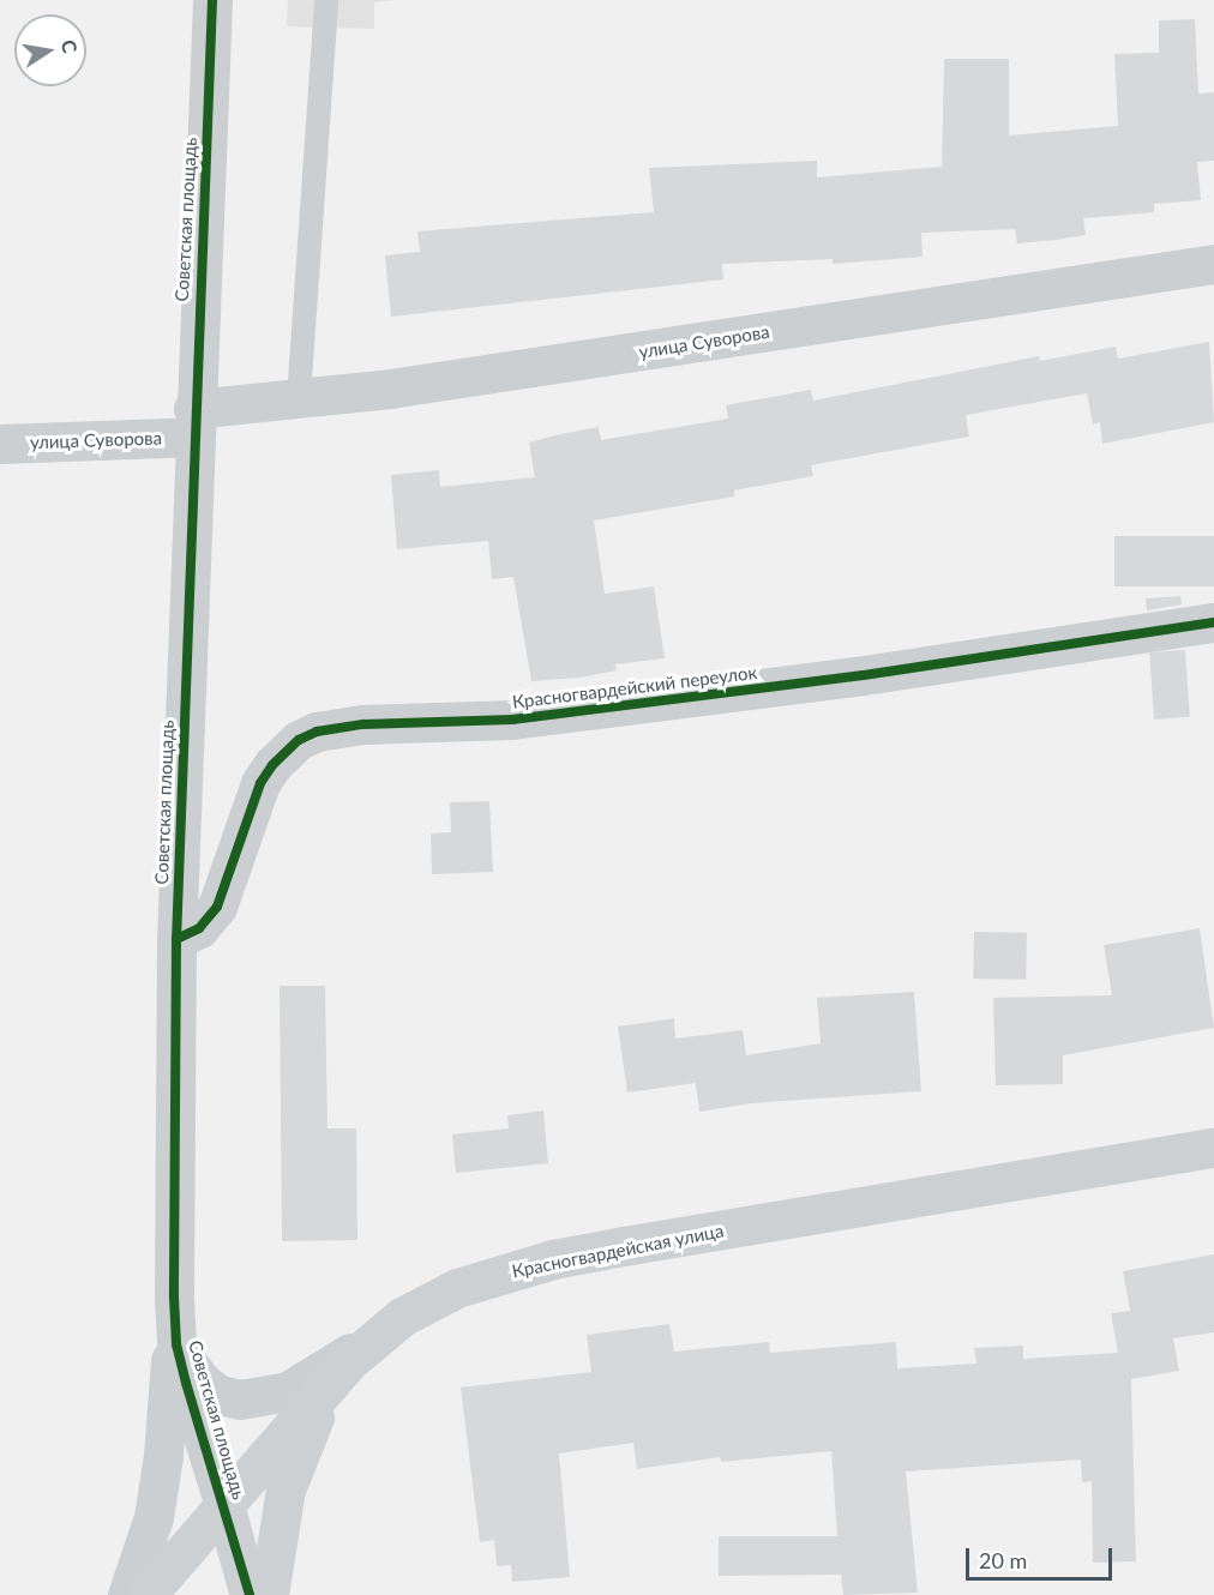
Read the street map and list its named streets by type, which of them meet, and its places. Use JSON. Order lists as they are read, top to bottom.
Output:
{
  "streets": {
    "street": [
      "Советская площадь",
      "улица Суворова",
      "Красногвардейский переулок",
      "Красногвардейская улица"
    ]
  },
  "crossings": [
    ["Советская площадь", "улица Суворова"],
    ["Советская площадь", "Красногвардейский переулок"],
    ["Советская площадь", "Красногвардейская улица"]
  ],
  "scale_bar": "20 m",
  "north": "right"
}
